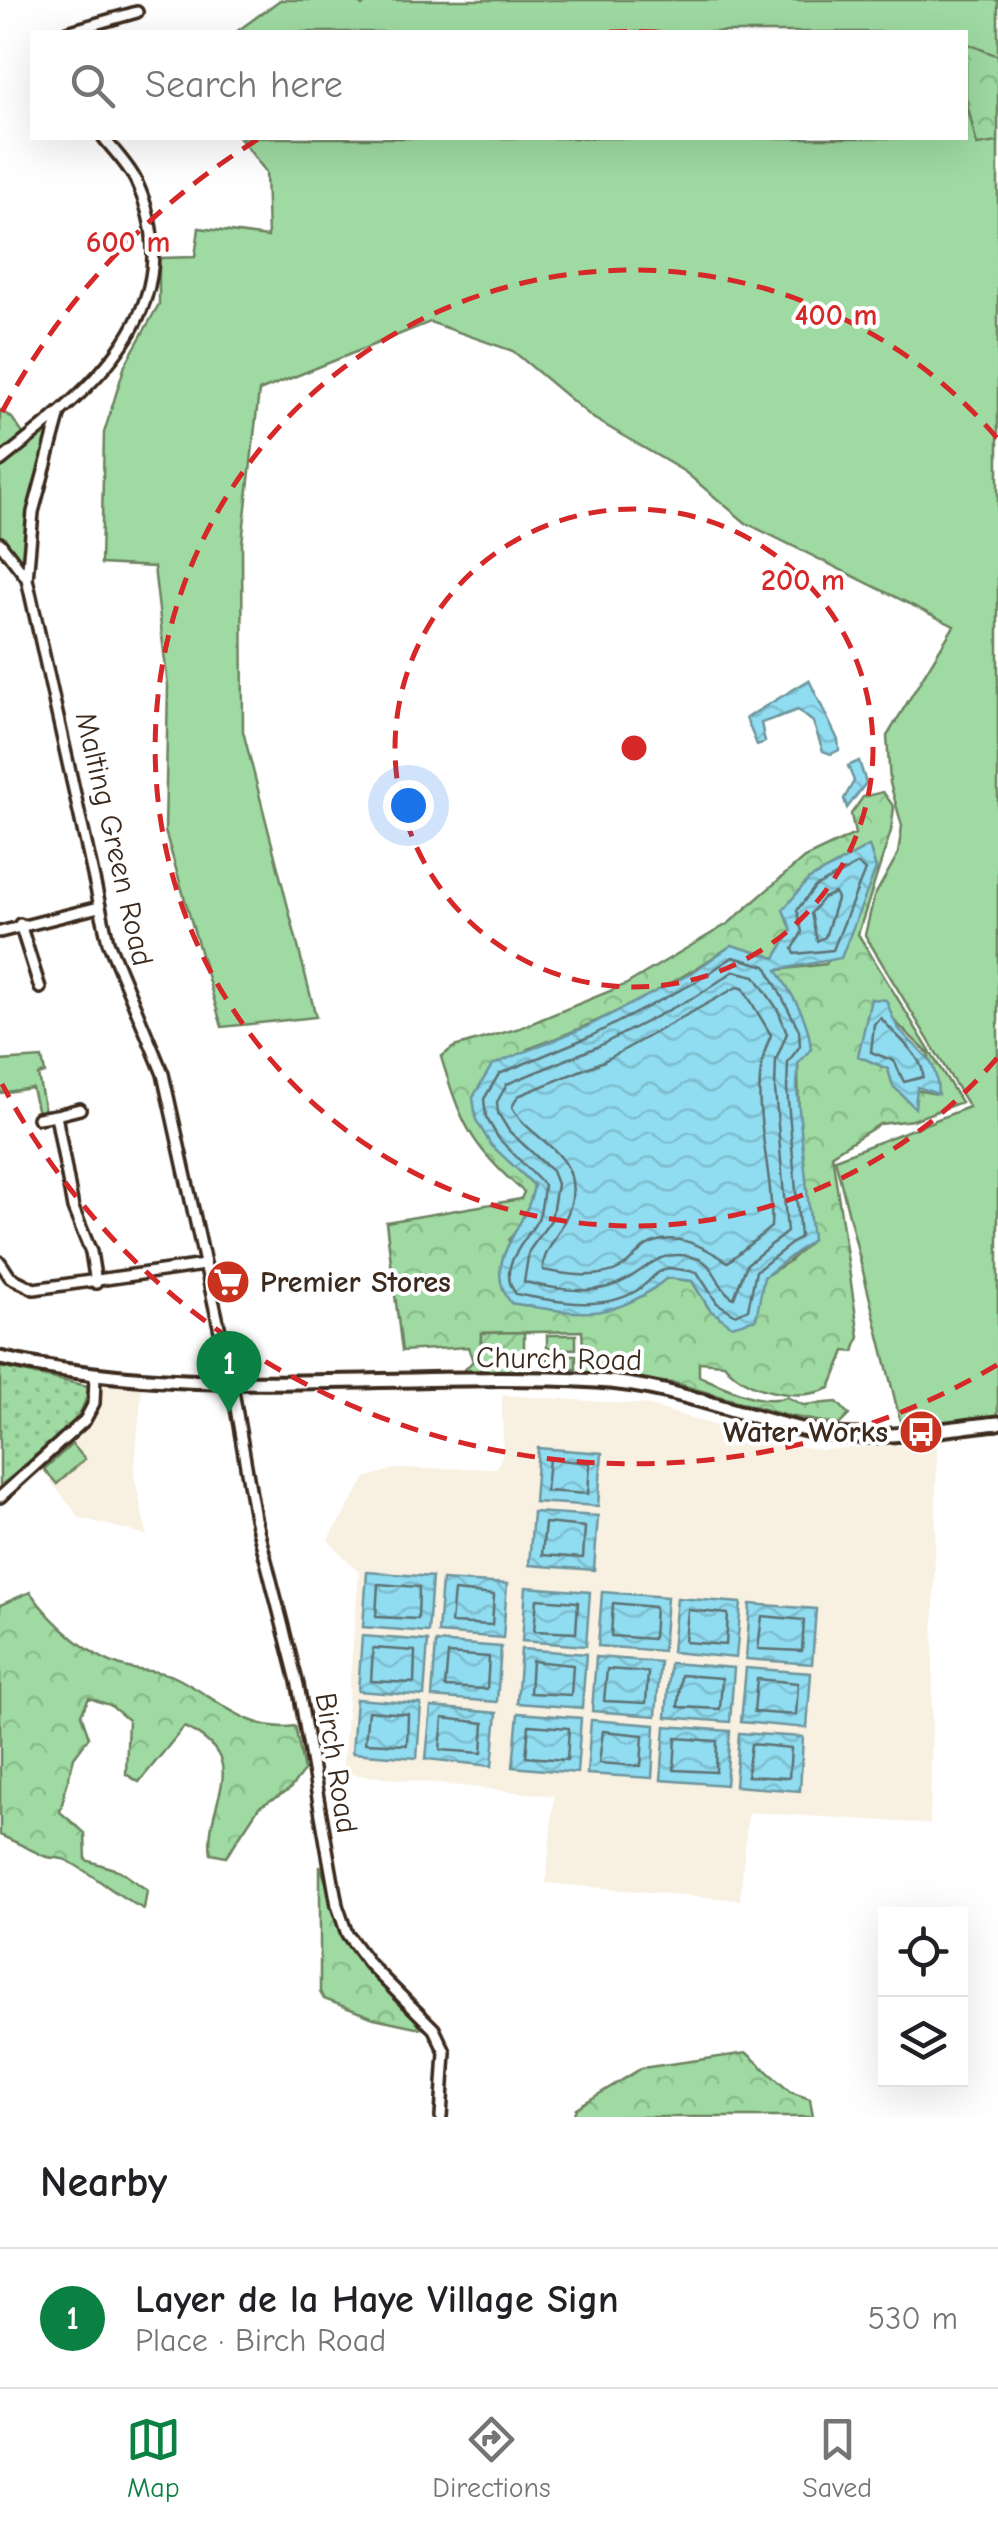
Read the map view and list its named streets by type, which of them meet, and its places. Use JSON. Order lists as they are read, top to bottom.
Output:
{
  "streets": {
    "main road": ["Church Road"],
    "street": ["Malting Green Road", "Birch Road"]
  },
  "crossings": [
    ["Malting Green Road", "Church Road"],
    ["Malting Green Road", "Birch Road"],
    ["Church Road", "Birch Road"]
  ],
  "places": {
    "supermarket": ["Premier Stores"],
    "bus stop": ["Water Works"]
  },
  "page": {
    "search": "Search here",
    "pins": "1",
    "heading": "Nearby",
    "list": [
      {
        "mark": "1",
        "name": "Layer de la Haye Village Sign",
        "note": "Place · Birch Road",
        "value": "530 m"
      }
    ],
    "nav": ["Map", "Directions", "Saved"]
  },
  "rings": ["600 m", "400 m", "200 m"]
}
